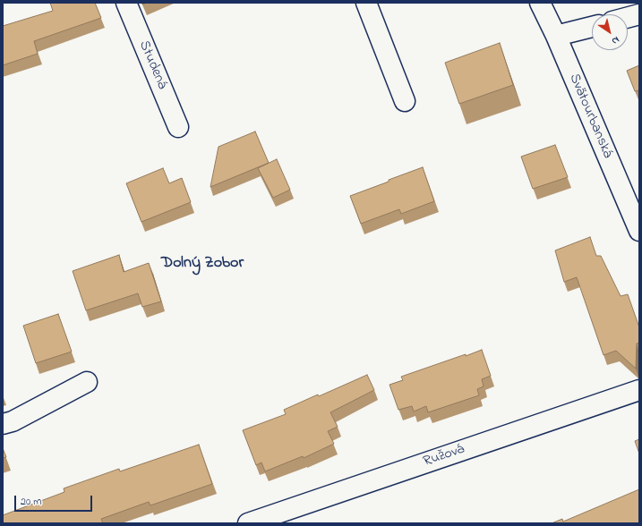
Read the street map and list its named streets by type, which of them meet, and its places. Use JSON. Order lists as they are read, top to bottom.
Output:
{
  "streets": {
    "street": ["Studená", "Svätourbanská", "Ružová"]
  },
  "districts": ["Dolný Zobor"],
  "scale_bar": "20 m",
  "north": "bottom right"
}
